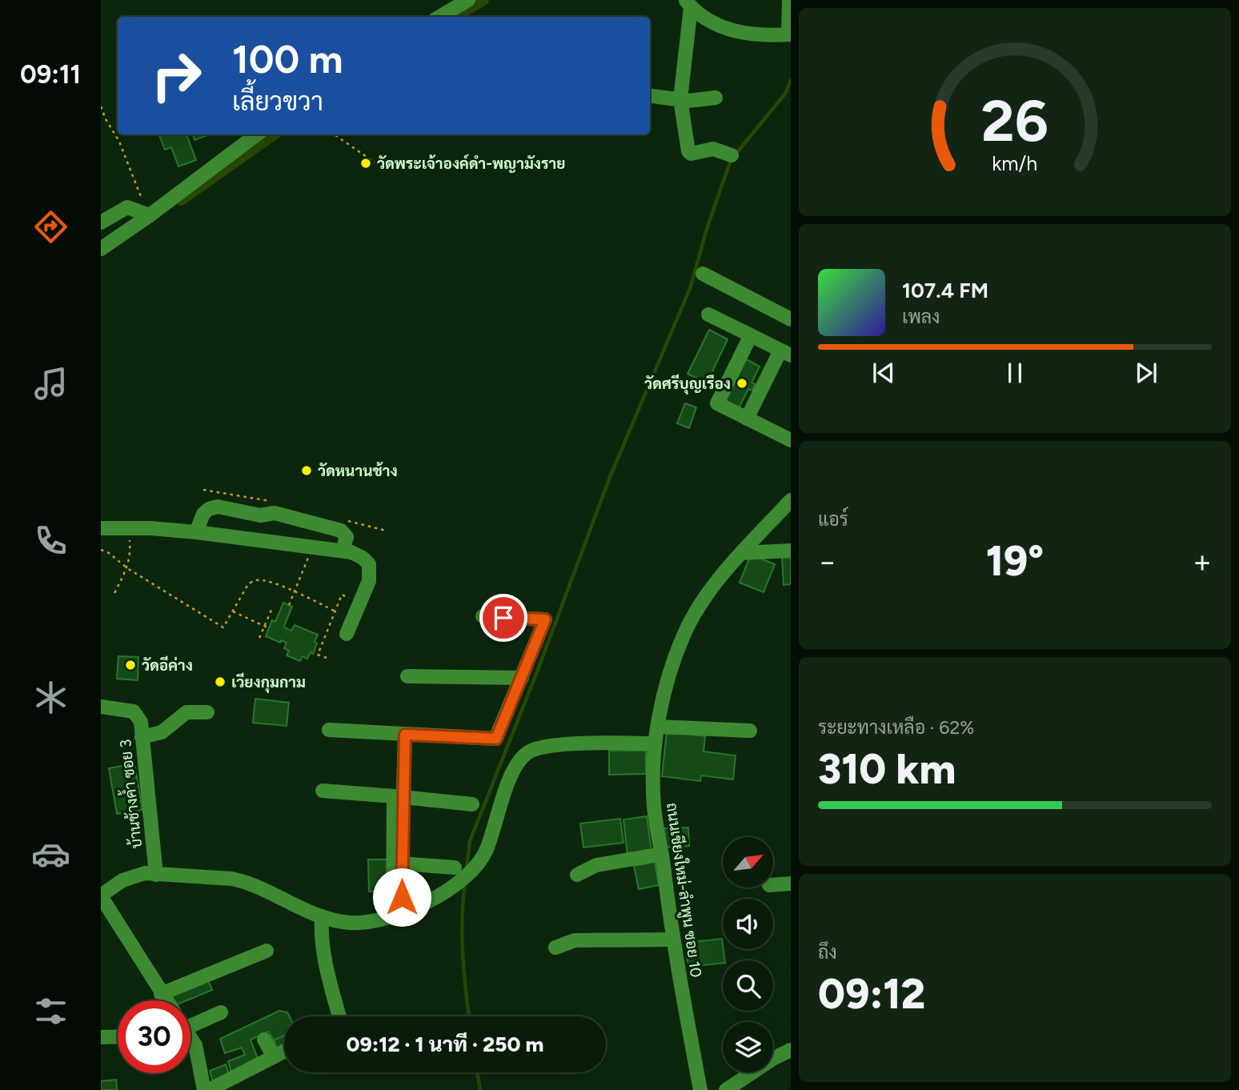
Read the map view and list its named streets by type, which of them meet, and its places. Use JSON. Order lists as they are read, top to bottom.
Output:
{
  "streets": {
    "street": ["บ้านช้างค้ำ ซอย 3", "ถนนเชียงใหม่-ลำพูน ซอย 10"]
  },
  "places": [
    "วัดพระเจ้าองค์ดำ-พญามังราย",
    "วัดศรีบุญเรือง",
    "วัดหนานช้าง",
    "วัดอีค่าง",
    "เวียงกุมกาม"
  ],
  "north": "top right",
  "page": {
    "tabs": "09:11",
    "turn": ["100 m", "เลี้ยวขวา"],
    "song": ["107.4 FM", "เพลง"],
    "tile": [
      "แอร์",
      ["ระยะทางเหลือ · 62%", "310 km"],
      ["ถึง", "09:12"]
    ],
    "heat": ["−", "19°", "+"],
    "limit": "30",
    "trip": "09:12 · 1 นาที · 250 m",
    "gauge": ["26", "km/h"]
  }
}
